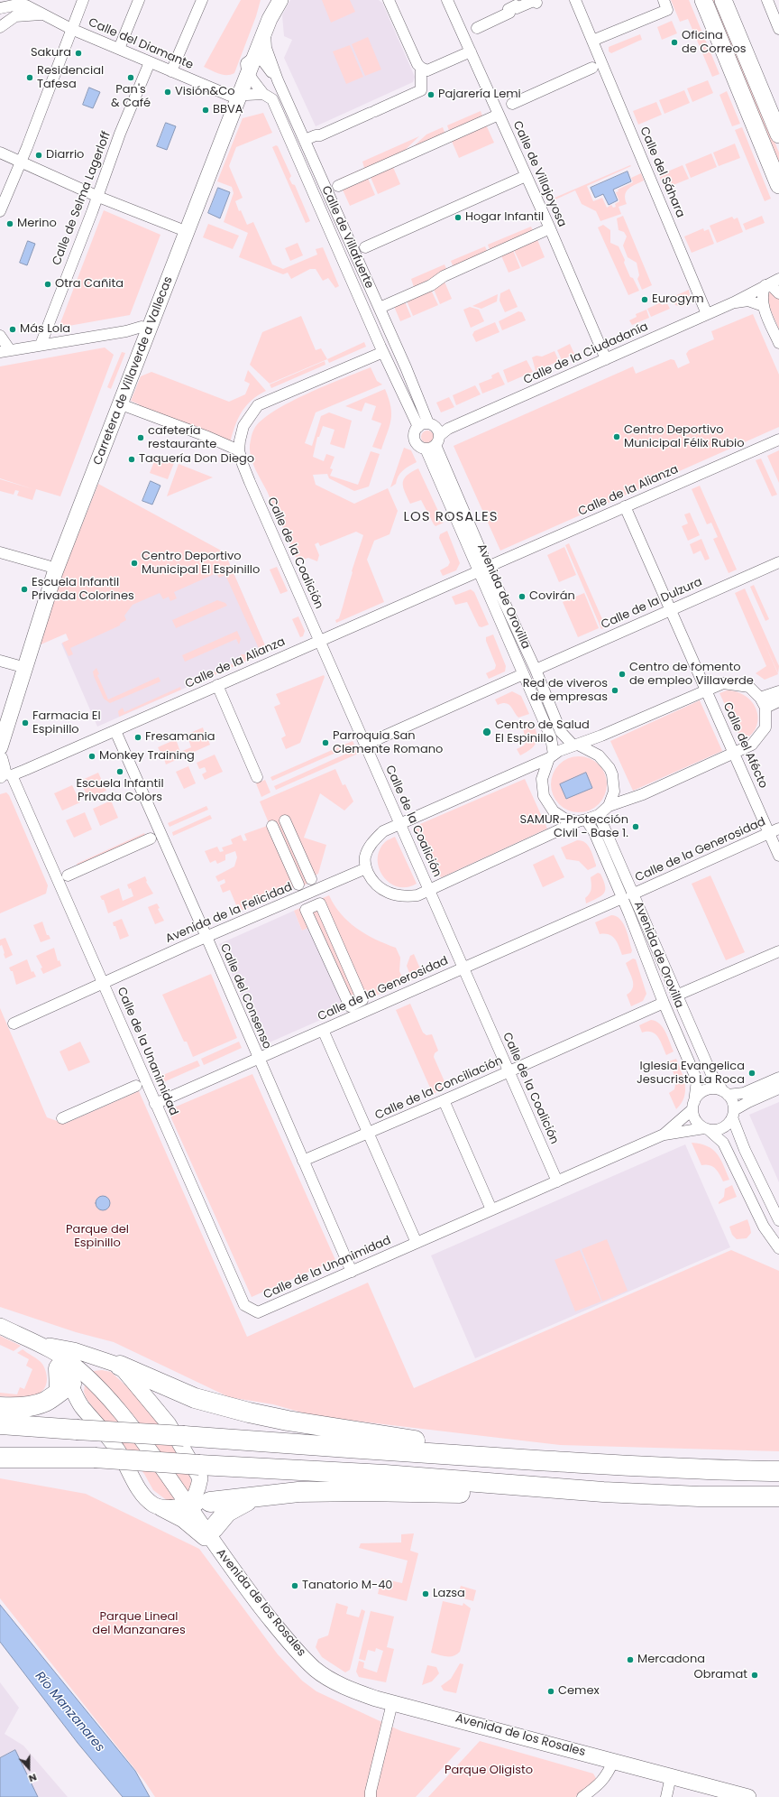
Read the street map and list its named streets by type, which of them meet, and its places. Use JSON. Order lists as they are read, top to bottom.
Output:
{
  "streets": {
    "main road": ["Carretera de Villaverde a Vallecas", "Avenida de los Rosales"],
    "street": [
      "Calle del Diamante",
      "Calle del Sáhara",
      "Calle de Villajoyosa",
      "Calle de Selma Lagerloff",
      "Calle de Villafuerte",
      "Calle de la Ciudadanía",
      "Calle de la Alianza",
      "Calle de la Coalición",
      "Avenida de Orovilla",
      "Calle de la Dulzura",
      "Calle del Afécto",
      "Calle de la Generosidad",
      "Avenida de la Felicidad",
      "Calle del Consenso",
      "Calle de la Unanimidad",
      "Calle de la Conciliación"
    ]
  },
  "crossings": [
    ["Calle del Diamante", "Calle de Selma Lagerloff"],
    ["Calle del Diamante", "Carretera de Villaverde a Vallecas"],
    ["Calle del Sáhara", "Calle de la Ciudadanía"],
    ["Calle de Villajoyosa", "Calle de la Ciudadanía"],
    ["Calle de Villafuerte", "Calle de la Ciudadanía"],
    ["Calle de Villafuerte", "Carretera de Villaverde a Vallecas"],
    ["Calle de Villafuerte", "Calle de la Coalición"],
    ["Calle de Villafuerte", "Avenida de Orovilla"],
    ["Calle de la Ciudadanía", "Avenida de Orovilla"],
    ["Calle de la Alianza", "Calle de la Coalición"],
    ["Calle de la Alianza", "Avenida de Orovilla"],
    ["Calle de la Alianza", "Calle del Afécto"],
    ["Calle de la Alianza", "Calle del Consenso"],
    ["Calle de la Alianza", "Calle de la Unanimidad"],
    ["Calle de la Coalición", "Calle de la Generosidad"],
    ["Calle de la Coalición", "Calle de la Unanimidad"],
    ["Calle de la Coalición", "Calle de la Conciliación"],
    ["Avenida de Orovilla", "Calle de la Dulzura"],
    ["Avenida de Orovilla", "Calle de la Generosidad"],
    ["Avenida de Orovilla", "Calle de la Unanimidad"],
    ["Avenida de Orovilla", "Calle de la Conciliación"],
    ["Calle de la Dulzura", "Calle del Afécto"],
    ["Calle del Afécto", "Calle de la Generosidad"],
    ["Calle de la Generosidad", "Calle del Consenso"],
    ["Calle de la Generosidad", "Calle de la Unanimidad"],
    ["Avenida de la Felicidad", "Calle del Consenso"],
    ["Avenida de la Felicidad", "Calle de la Unanimidad"],
    ["Calle del Consenso", "Calle de la Unanimidad"],
    ["Calle del Consenso", "Calle de la Conciliación"]
  ],
  "districts": ["LOS ROSALES"],
  "water": ["Río Manzanares"],
  "parks": ["Parque del Espinillo", "Parque Lineal del Manzanares", "Parque Oligisto"],
  "places": [
    "Oficina de Correos",
    "Sakura",
    "Residencial Tafesa",
    "Pan's & Café",
    "Visión&Co",
    "Pajarería Lemi",
    "BBVA",
    "Diarrio",
    "Hogar Infantil",
    "Merino",
    "Otra Cañita",
    "Eurogym",
    "Más Lola",
    "Centro Deportivo Municipal Félix Rubio",
    "cafetería restaurante",
    "Taquería Don Diego",
    "Centro Deportivo Municipal El Espinillo",
    "Escuela Infantil Privada Colorines",
    "Covirán",
    "Centro de fomento de empleo Villaverde",
    "Red de viveros de empresas",
    "Farmacia El Espinillo",
    "Centro de Salud El Espinillo",
    "Fresamania",
    "Parroquia San Clemente Romano",
    "Monkey Training",
    "Escuela Infantil Privada Colors",
    "SAMUR-Protección Civil - Base 1.",
    "Iglesia Evangelica Jesucristo La Roca",
    "Tanatorio M-40",
    "Lazsa",
    "Mercadona",
    "Obramat",
    "Cemex"
  ],
  "north": "bottom"
}
